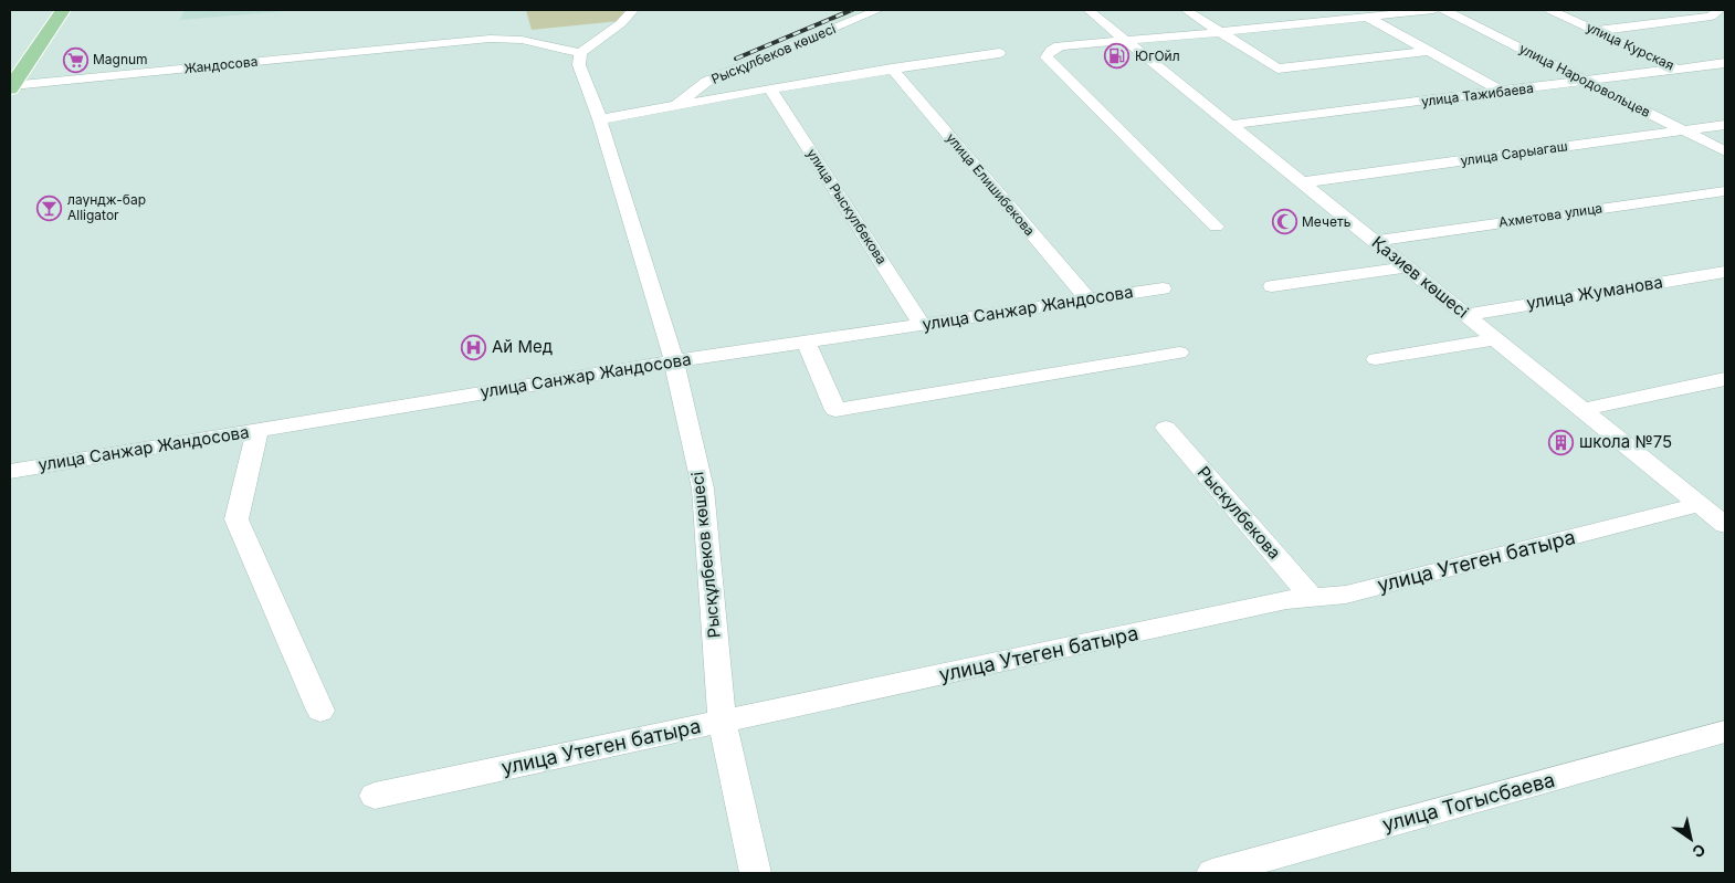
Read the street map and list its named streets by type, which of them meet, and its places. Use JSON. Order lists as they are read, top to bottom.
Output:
{
  "streets": {
    "street": [
      "улица Курская",
      "Рысқұлбеков көшесі",
      "Жандосова",
      "улица Народовольцев",
      "улица Тажибаева",
      "улица Сарыагаш",
      "улица Елишибекова",
      "улица Рыскулбекова",
      "Ахметова улица",
      "Қазиев көшесі",
      "улица Жуманова",
      "улица Санжар Жандосова",
      "Рыскулбекова",
      "улица Утеген батыра",
      "улица Тогысбаева"
    ]
  },
  "crossings": [
    ["улица Курская", "улица Тажибаева"],
    ["Рысқұлбеков көшесі", "Жандосова"],
    ["Рысқұлбеков көшесі", "улица Санжар Жандосова"],
    ["Рысқұлбеков көшесі", "улица Утеген батыра"],
    ["улица Народовольцев", "улица Тажибаева"],
    ["улица Народовольцев", "улица Сарыагаш"],
    ["улица Тажибаева", "Қазиев көшесі"],
    ["улица Сарыагаш", "Қазиев көшесі"],
    ["улица Елишибекова", "улица Санжар Жандосова"],
    ["улица Рыскулбекова", "улица Санжар Жандосова"],
    ["Ахметова улица", "Қазиев көшесі"],
    ["Қазиев көшесі", "улица Жуманова"],
    ["Қазиев көшесі", "улица Утеген батыра"],
    ["Рыскулбекова", "улица Утеген батыра"]
  ],
  "places": {
    "fuel station": ["ЮгОйл"],
    "supermarket": ["Magnum"],
    "bar": ["лаундж-бар Alligator"],
    "mosque": ["Мечеть"],
    "hospital": ["Ай Мед"],
    "building": ["школа №75"]
  },
  "north": "bottom right"
}
